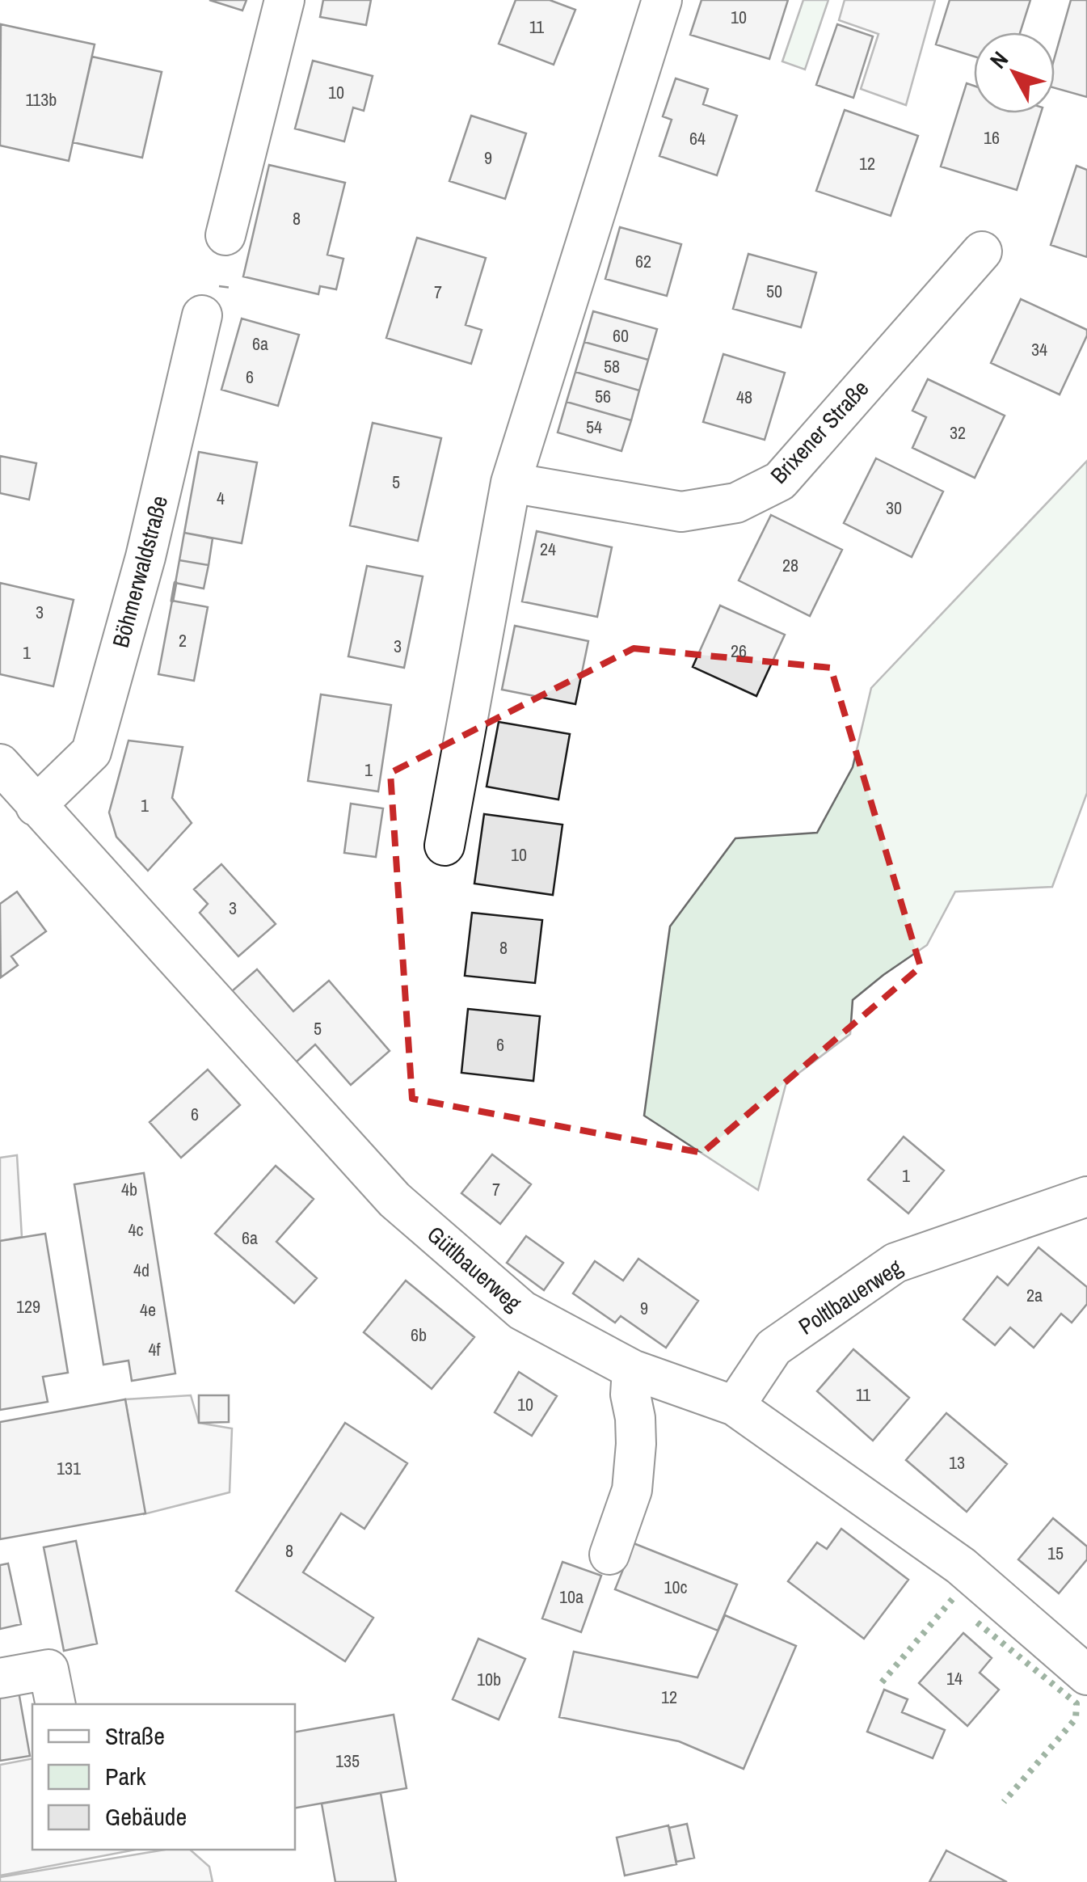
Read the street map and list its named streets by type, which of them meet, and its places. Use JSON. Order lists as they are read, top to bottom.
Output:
{
  "streets": {
    "street": [
      "Brixener Straße",
      "Böhmerwaldstraße",
      "Gütlbauerweg",
      "Poltlbauerweg"
    ]
  },
  "crossings": [
    ["Böhmerwaldstraße", "Gütlbauerweg"],
    ["Gütlbauerweg", "Poltlbauerweg"]
  ],
  "house_numbers": [
    "10",
    "11",
    "10",
    "113b",
    "16",
    "64",
    "9",
    "12",
    "8",
    "62",
    "50",
    "7",
    "60",
    "6a",
    "34",
    "58",
    "6",
    "56",
    "48",
    "54",
    "32",
    "5",
    "4",
    "30",
    "24",
    "28",
    "3",
    "2",
    "3",
    "26",
    "1",
    "1",
    "1",
    "10",
    "3",
    "8",
    "5",
    "6",
    "6",
    "1",
    "4b",
    "7",
    "4c",
    "6a",
    "4d",
    "2a",
    "129",
    "9",
    "4e",
    "6b",
    "4f",
    "11",
    "10",
    "13",
    "131",
    "8",
    "15",
    "10c",
    "10a",
    "14",
    "10b",
    "12",
    "135"
  ],
  "legend": ["Straße", "Park", "Gebäude"],
  "north": "top left"
}
